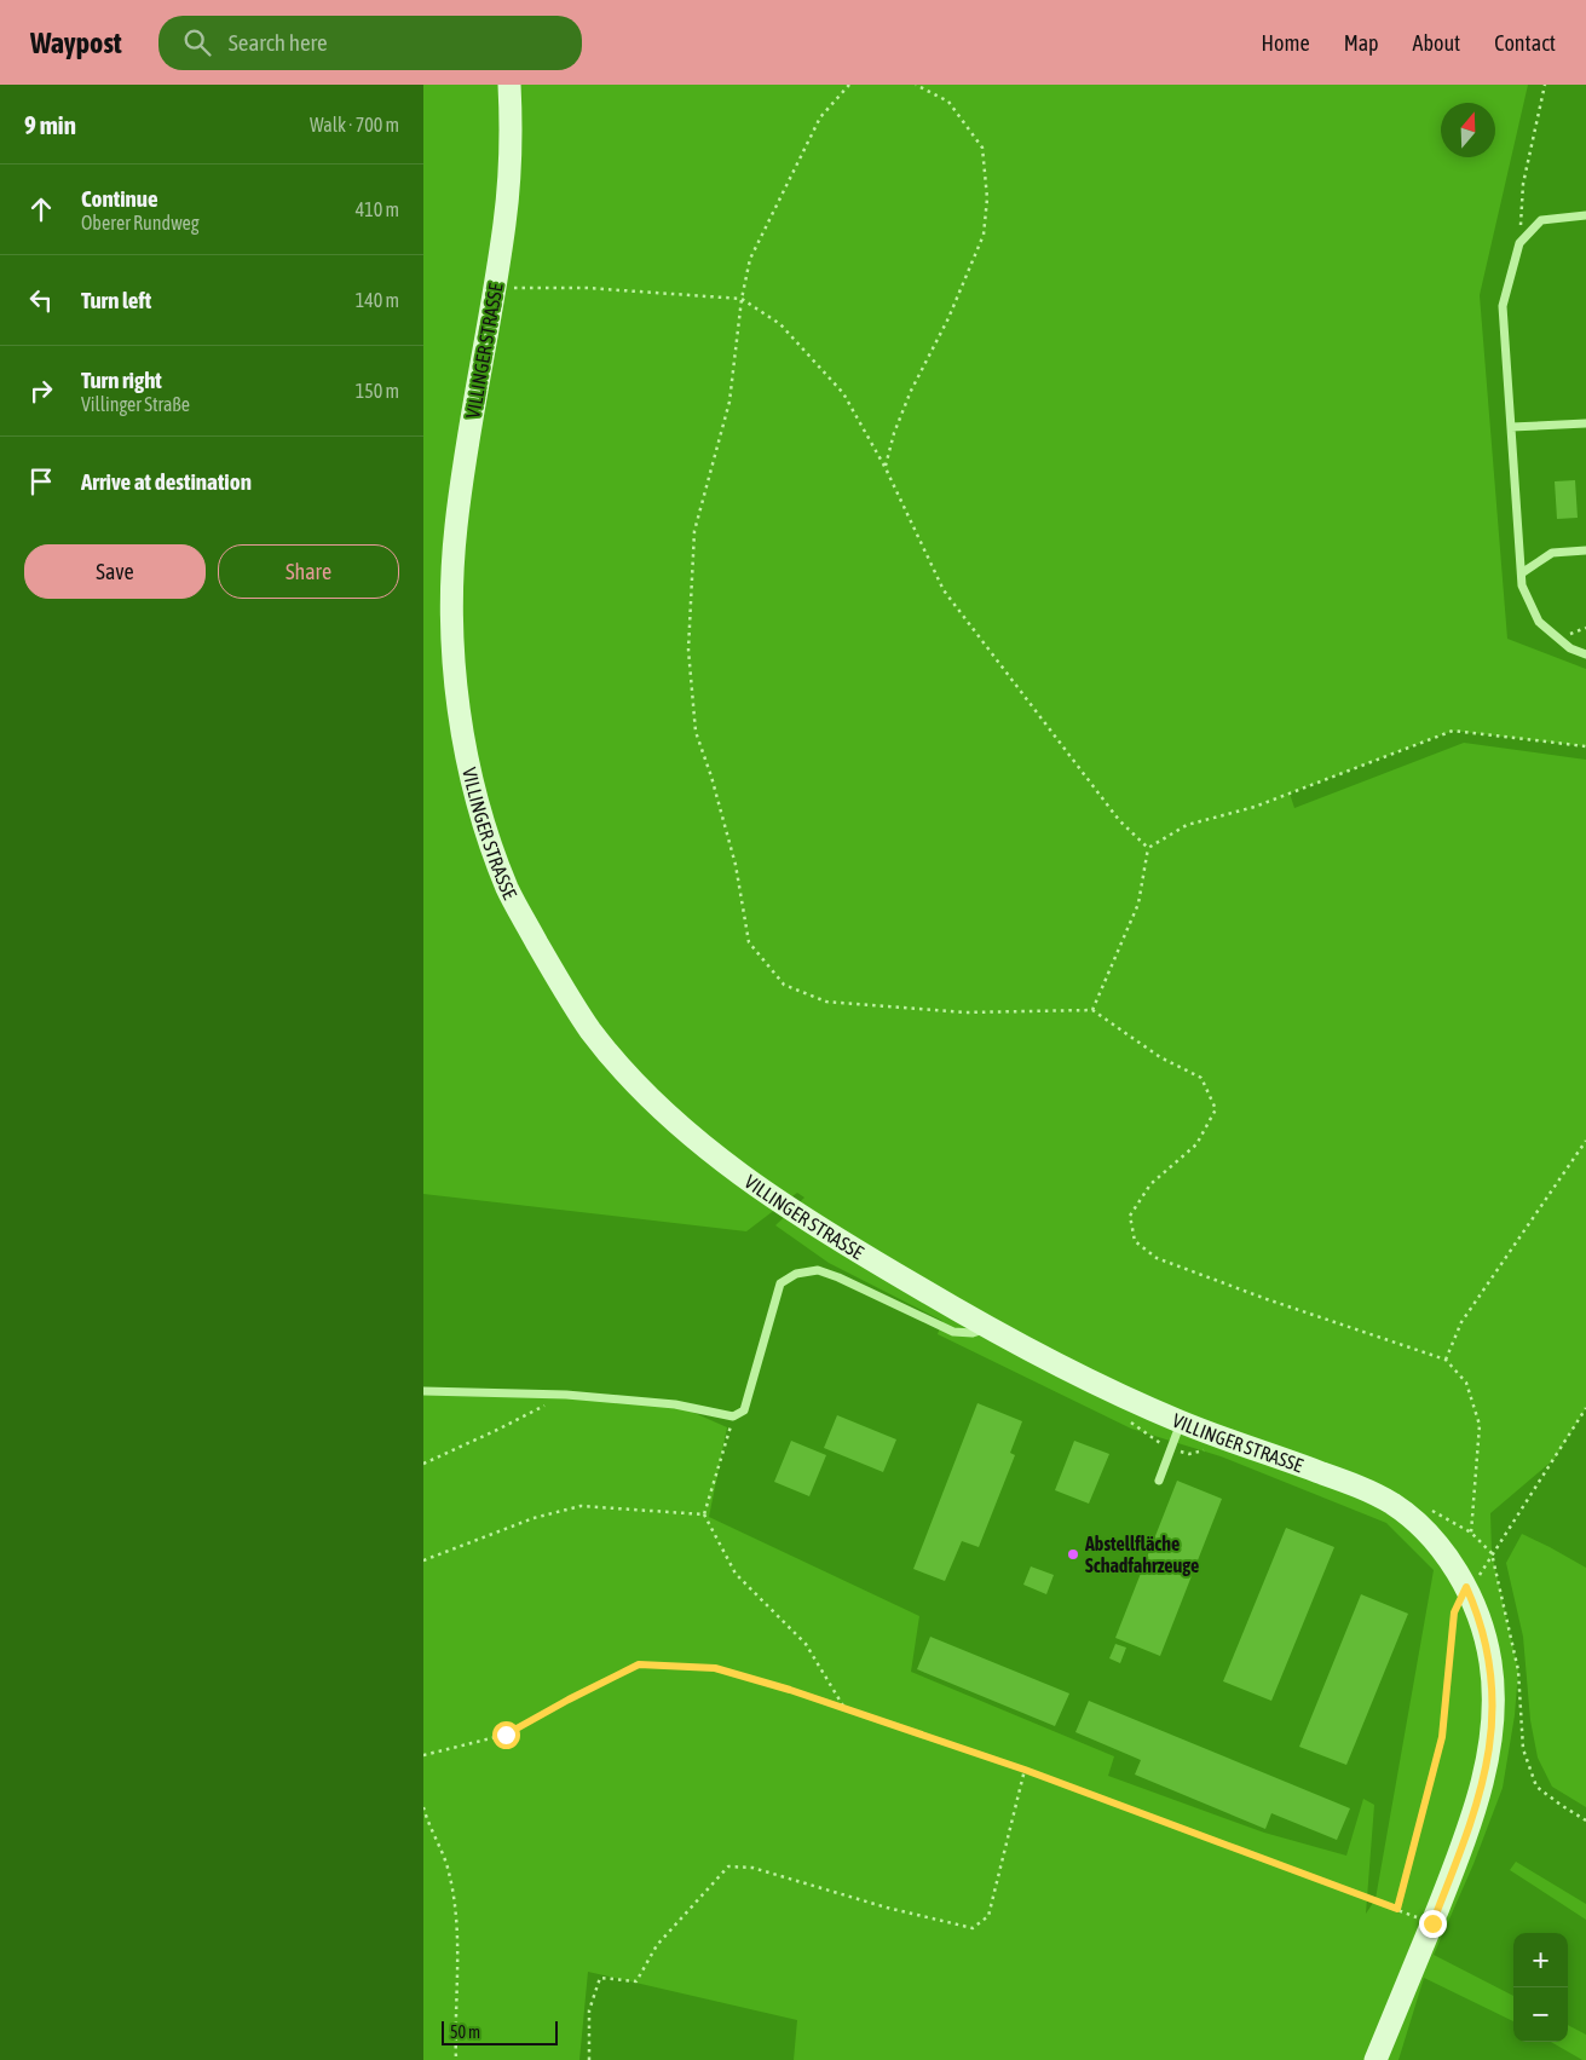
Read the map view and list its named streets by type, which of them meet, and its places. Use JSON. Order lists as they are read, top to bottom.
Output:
{
  "streets": {
    "main road": ["VILLINGER STRASSE"]
  },
  "places": ["Abstellfläche Schadfahrzeuge"],
  "scale_bar": "50 m",
  "north": "top",
  "page": {
    "header": "Waypost",
    "search": "Search here",
    "nav": [
      "Home",
      "Map",
      "About",
      "Contact"
    ],
    "heading": ["9 min", "Walk · 700 m"],
    "list": [
      ["Continue", "Oberer Rundweg", "410 m"],
      ["Turn left", "140 m"],
      ["Turn right", "Villinger Straße", "150 m"],
      "Arrive at destination"
    ],
    "buttons": ["Save", "Share"],
    "map_buttons": ["+", "−"],
    "scale": "50 m"
  }
}
